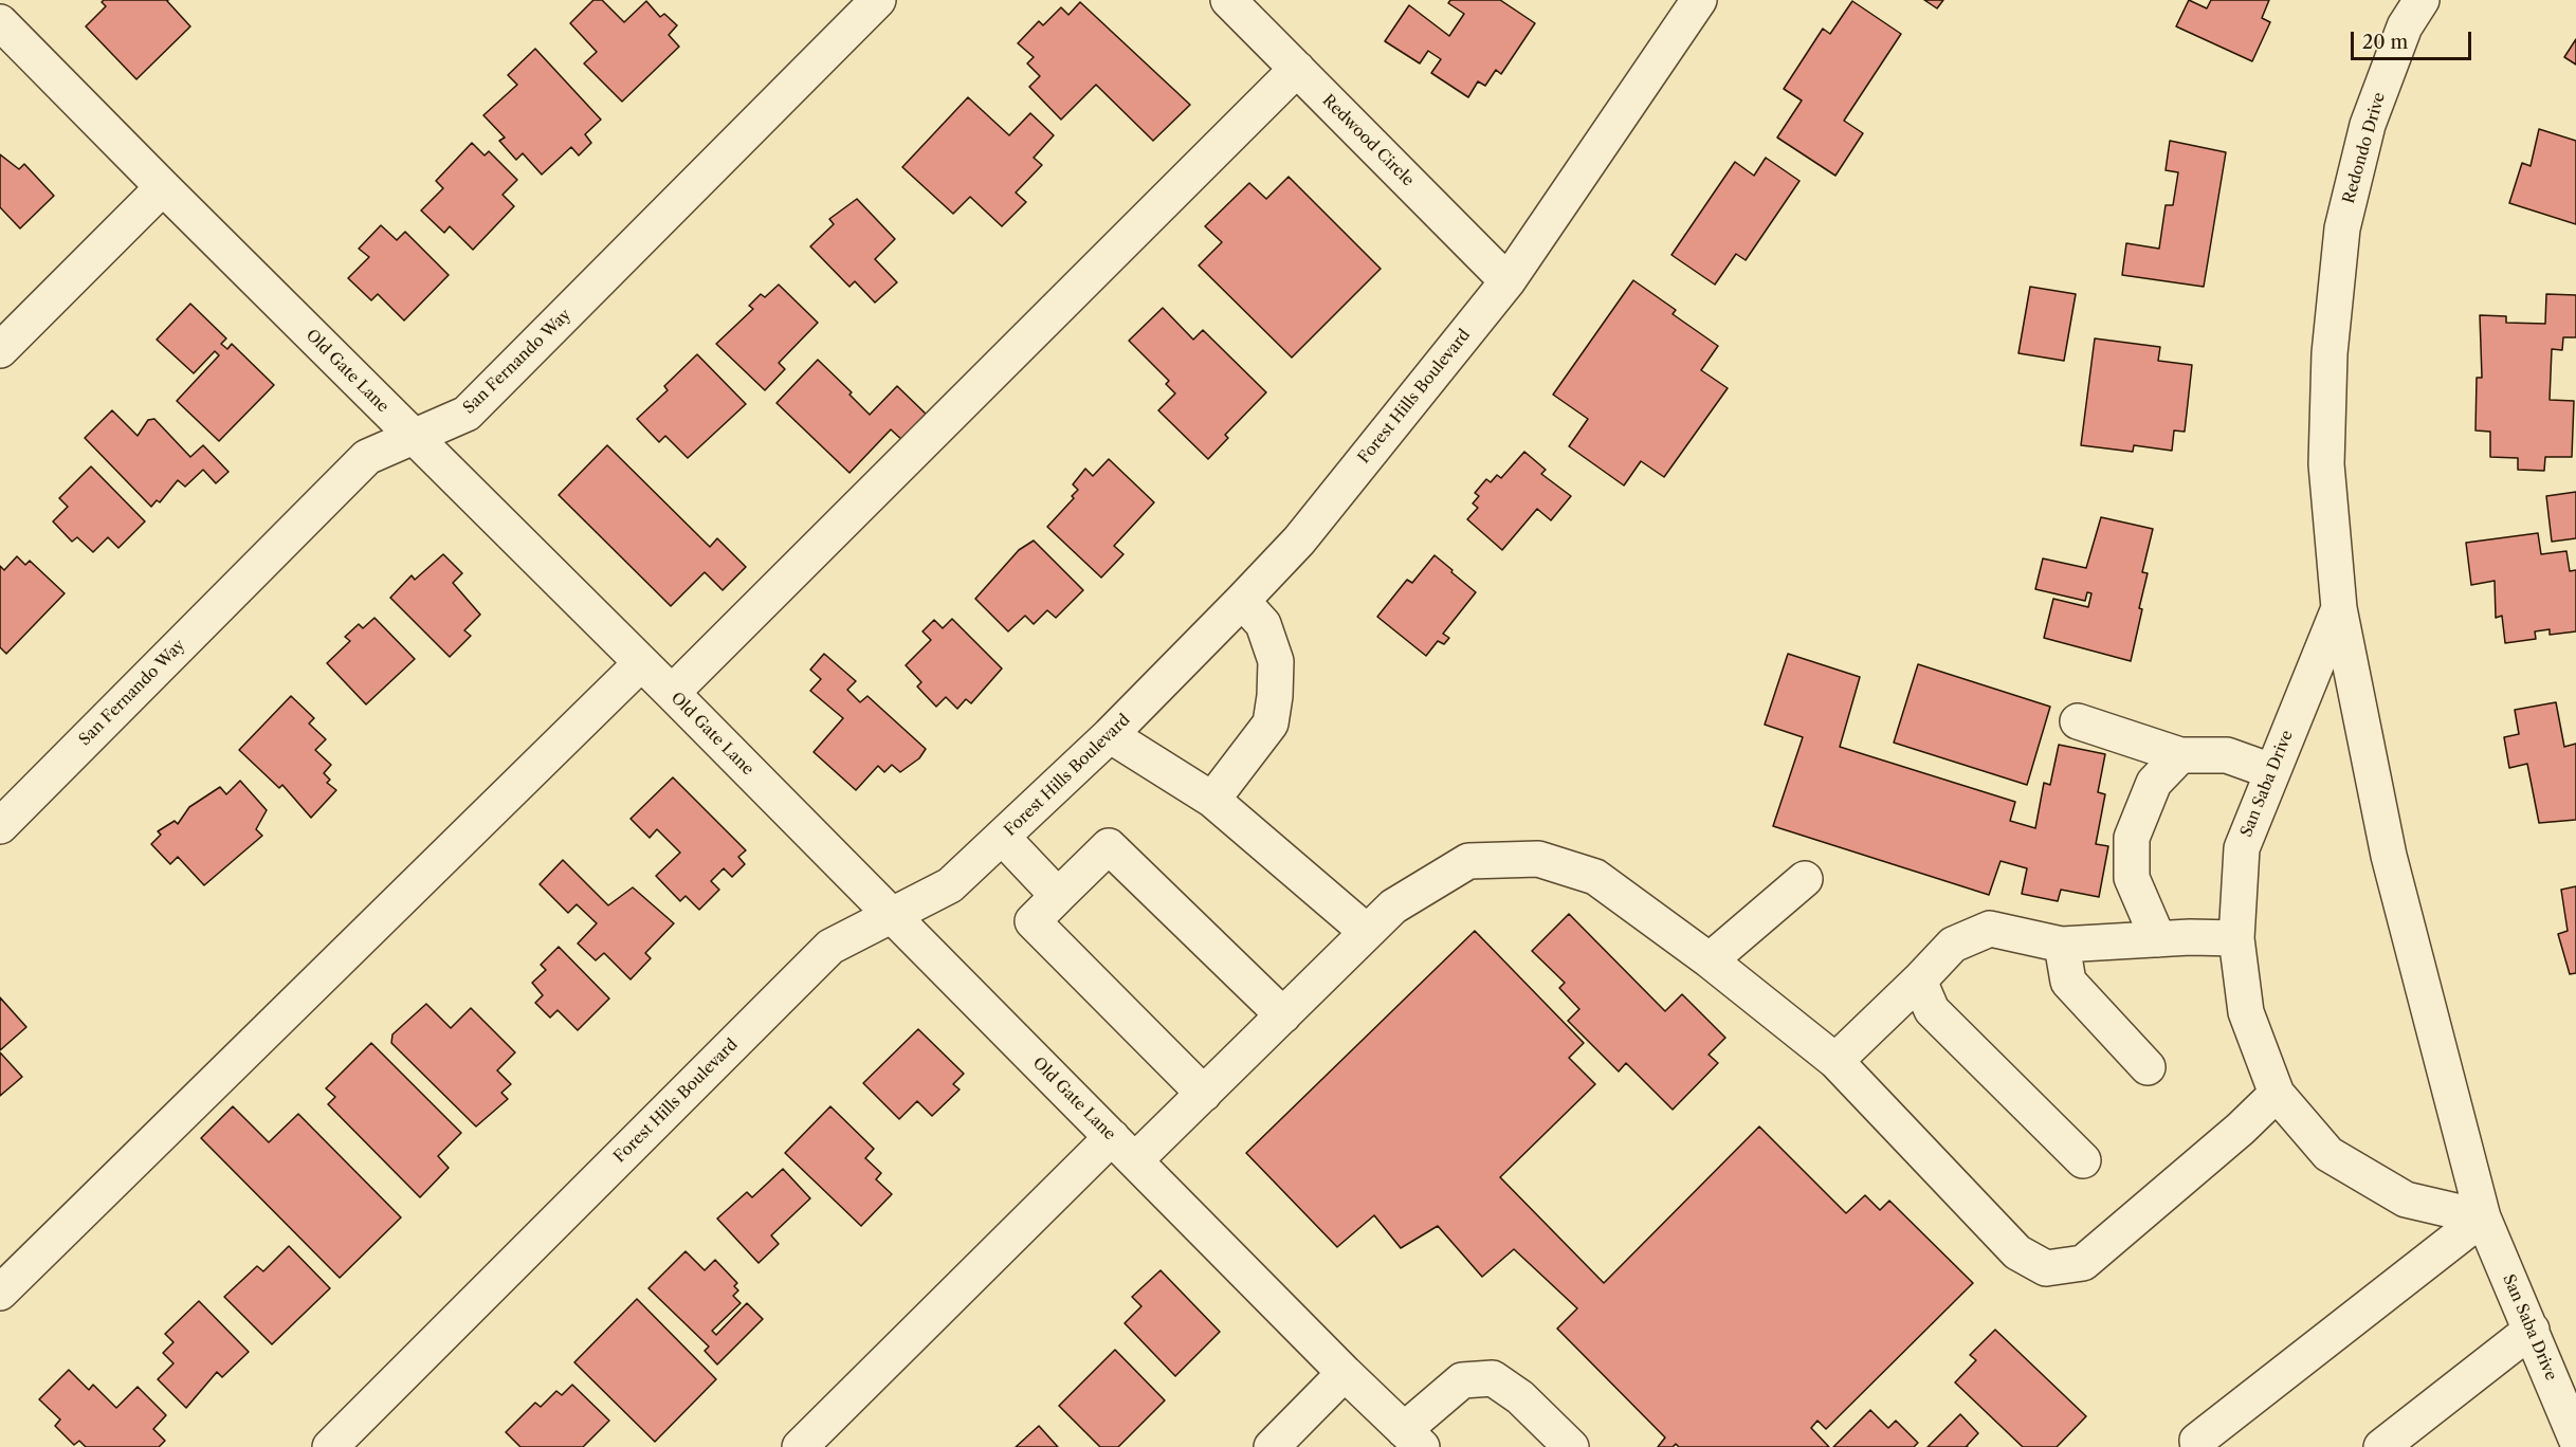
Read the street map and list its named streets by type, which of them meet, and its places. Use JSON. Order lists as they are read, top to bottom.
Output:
{
  "streets": {
    "street": [
      "Redwood Circle",
      "Redondo Drive",
      "San Fernando Way",
      "Old Gate Lane",
      "Forest Hills Boulevard",
      "San Saba Drive"
    ]
  },
  "crossings": [
    ["Redwood Circle", "Forest Hills Boulevard"],
    ["Redondo Drive", "San Saba Drive"],
    ["San Fernando Way", "Old Gate Lane"],
    ["Old Gate Lane", "Forest Hills Boulevard"]
  ],
  "scale_bar": "20 m"
}
